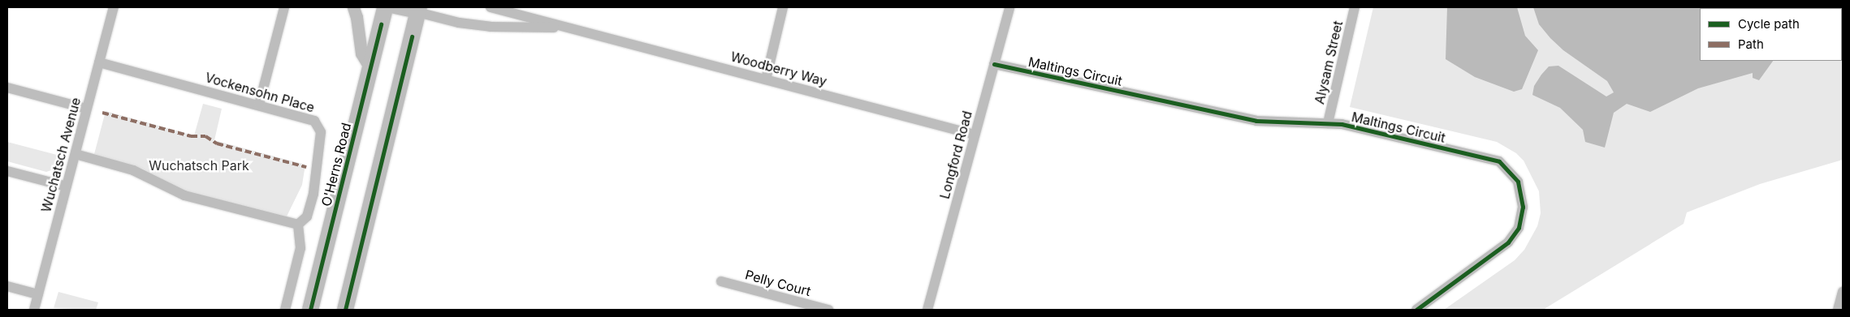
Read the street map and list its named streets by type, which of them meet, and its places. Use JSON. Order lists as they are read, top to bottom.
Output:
{
  "streets": {
    "main road": ["O'Herns Road"],
    "street": [
      "Alysam Street",
      "Woodberry Way",
      "Maltings Circuit",
      "Vockensohn Place",
      "Wuchatsch Avenue",
      "Longford Road",
      "Pelly Court"
    ]
  },
  "crossings": [
    ["Alysam Street", "Maltings Circuit"],
    ["Woodberry Way", "Longford Road"],
    ["Maltings Circuit", "Longford Road"],
    ["Vockensohn Place", "Wuchatsch Avenue"]
  ],
  "parks": ["Wuchatsch Park"],
  "legend": ["Cycle path", "Path"]
}
